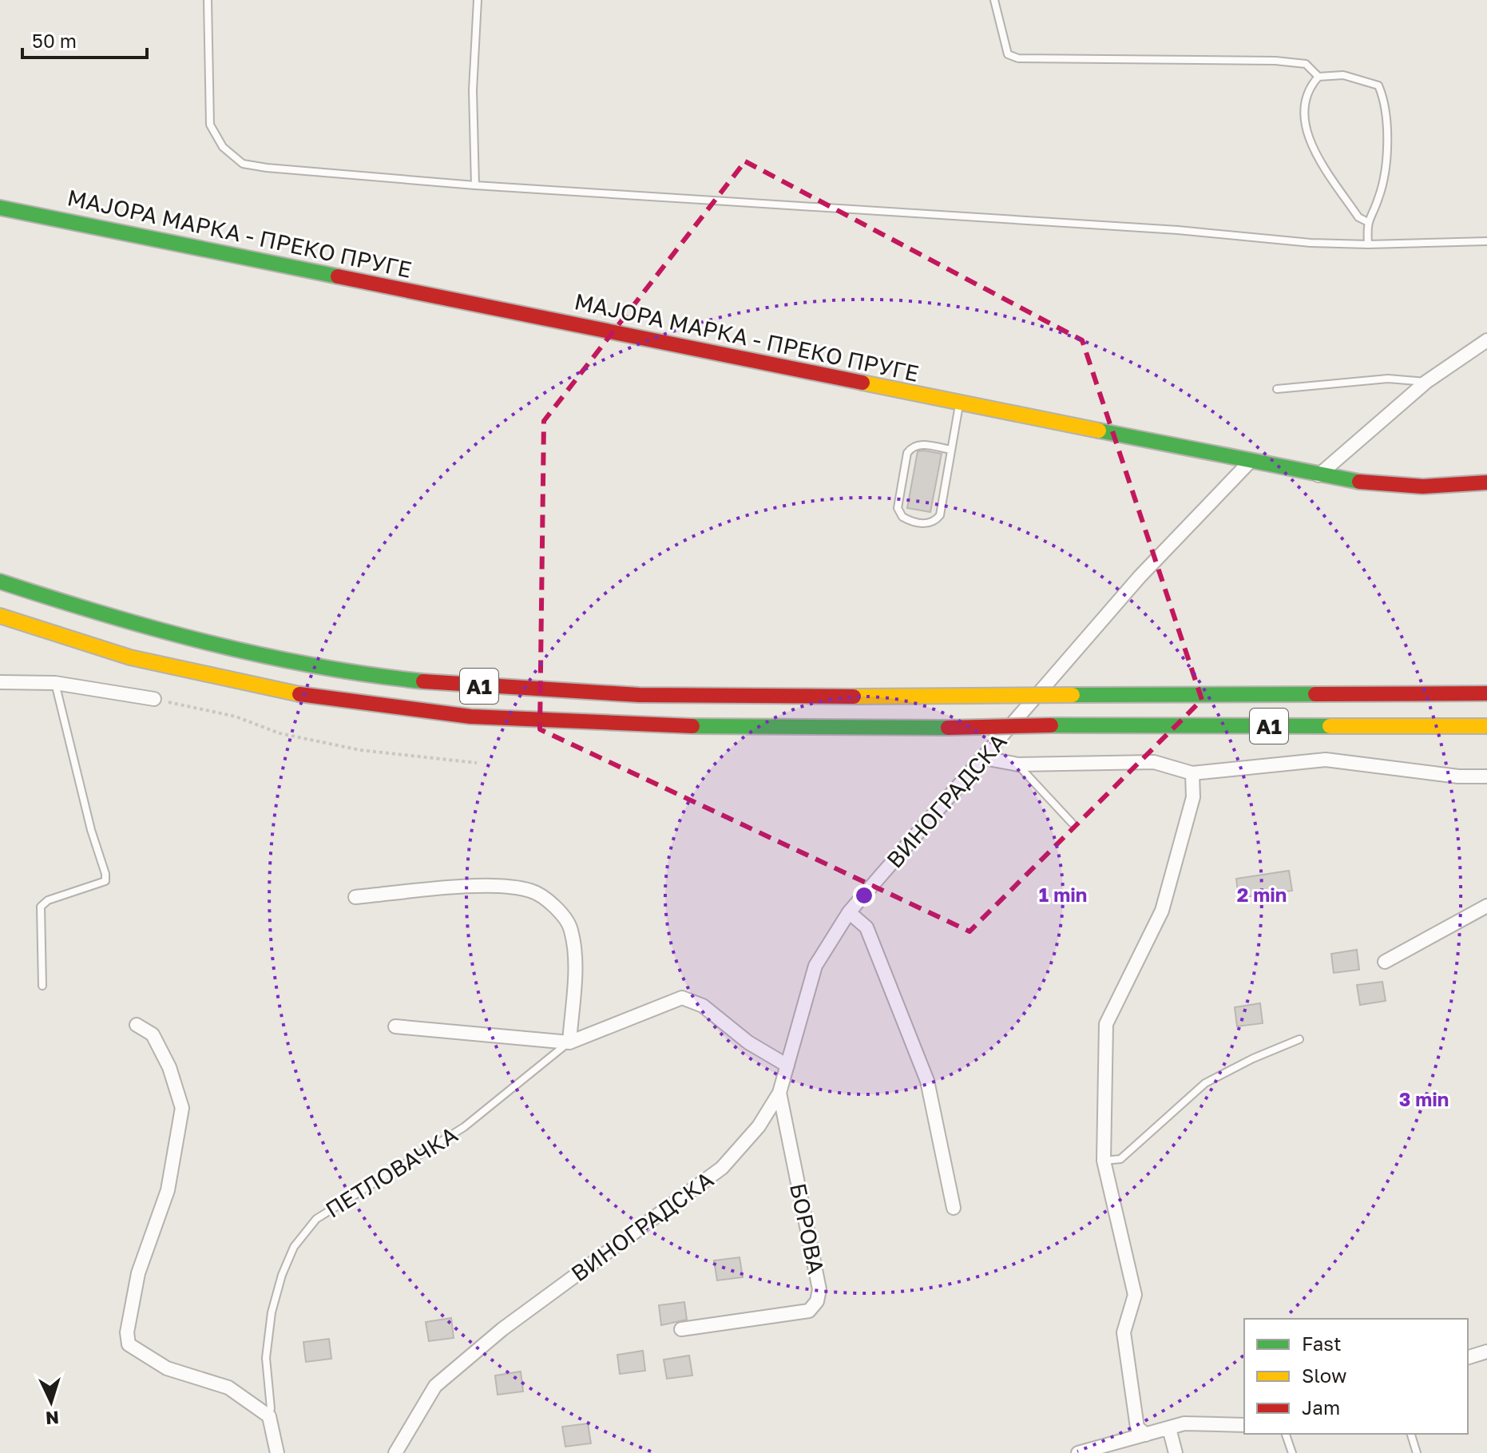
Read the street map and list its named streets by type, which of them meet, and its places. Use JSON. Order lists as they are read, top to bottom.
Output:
{
  "streets": {
    "main road": ["МАЈОРА МАРКА - ПРЕКО ПРУГЕ", "A1"],
    "street": ["ВИНОГРАДСКА", "ПЕТЛОВАЧКА", "БОРОВА"]
  },
  "crossings": [
    ["МАЈОРА МАРКА - ПРЕКО ПРУГЕ", "ВИНОГРАДСКА"],
    ["ВИНОГРАДСКА", "ПЕТЛОВАЧКА"],
    ["ВИНОГРАДСКА", "БОРОВА"]
  ],
  "legend": ["Fast", "Slow", "Jam"],
  "scale_bar": "50 m",
  "north": "bottom",
  "rings": ["1 min", "2 min", "3 min"]
}
